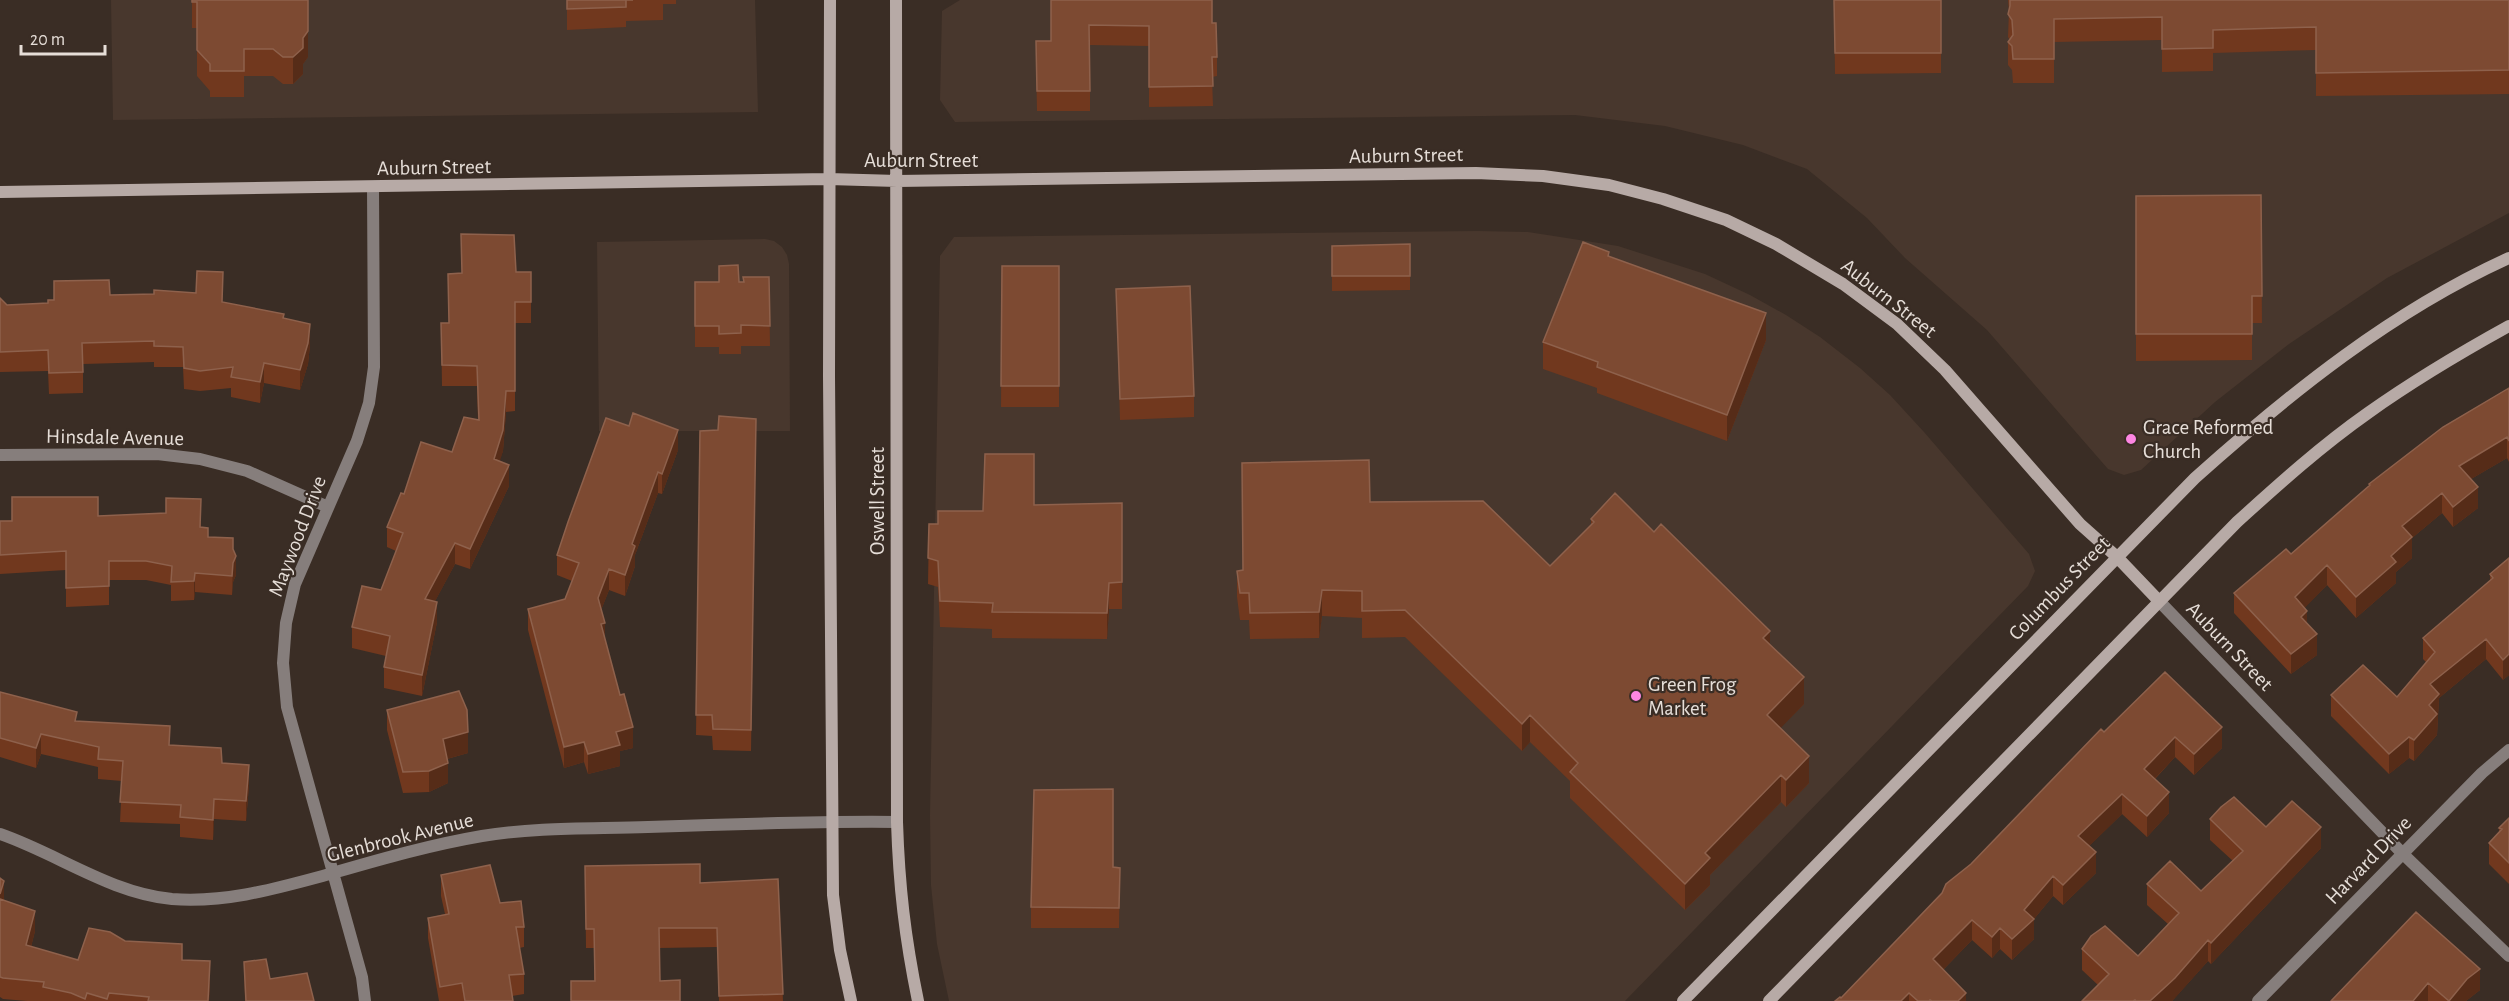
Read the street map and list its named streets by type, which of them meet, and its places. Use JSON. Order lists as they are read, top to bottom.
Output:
{
  "streets": {
    "main road": ["Auburn Street", "Oswell Street", "Columbus Street"],
    "street": [
      "Hinsdale Avenue",
      "Maywood Drive",
      "Glenbrook Avenue",
      "Harvard Drive"
    ]
  },
  "crossings": [
    ["Auburn Street", "Oswell Street"],
    ["Auburn Street", "Maywood Drive"],
    ["Auburn Street", "Columbus Street"],
    ["Auburn Street", "Harvard Drive"],
    ["Hinsdale Avenue", "Maywood Drive"],
    ["Oswell Street", "Glenbrook Avenue"],
    ["Maywood Drive", "Glenbrook Avenue"]
  ],
  "places": ["Grace Reformed Church", "Green Frog Market"],
  "scale_bar": "20 m"
}
